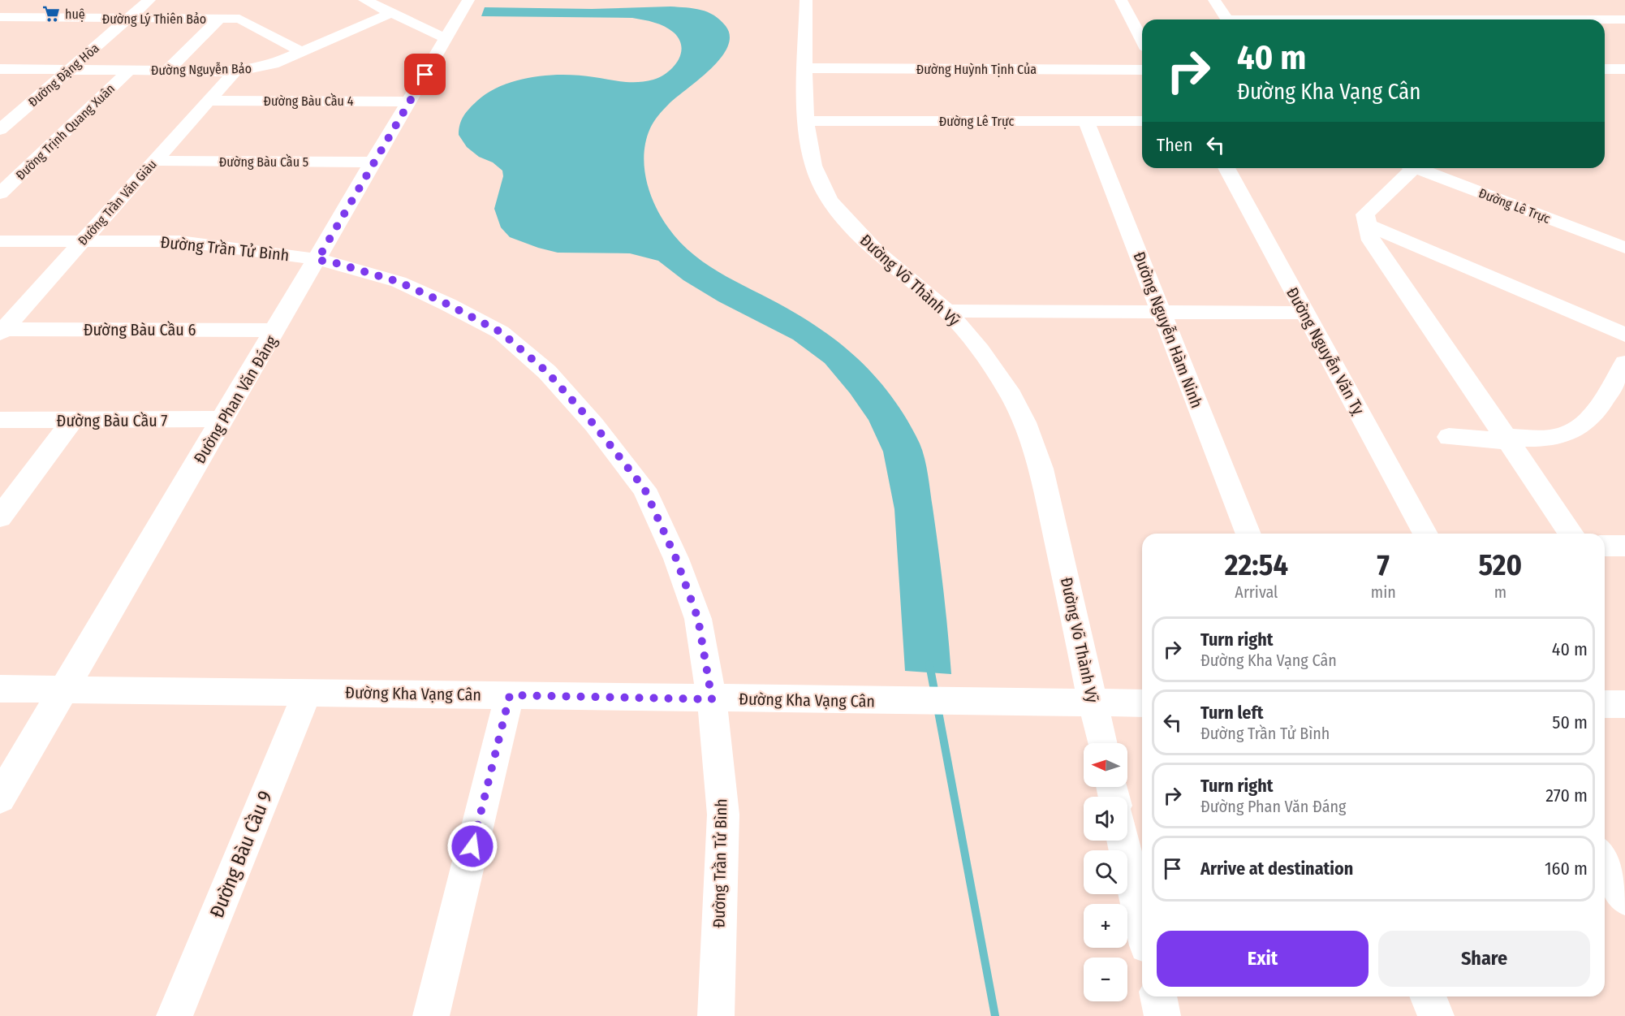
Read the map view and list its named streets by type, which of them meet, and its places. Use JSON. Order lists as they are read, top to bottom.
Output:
{
  "streets": {
    "street": [
      "Đường Lý Thiên Bảo",
      "Đường Nguyễn Bảo",
      "Đường Huỳnh Tịnh Của",
      "Đường Đặng Hòa",
      "Đường Bàu Cầu 4",
      "Đường Lê Trực",
      "Đường Trịnh Quang Xuân",
      "Đường Bàu Cầu 5",
      "Đường Trần Văn Giàu",
      "Đường Trần Tử Bình",
      "Đường Võ Thành Vỹ",
      "Đường Bàu Cầu 6",
      "Đường Nguyễn Hàm Ninh",
      "Đường Nguyễn Văn Tỵ",
      "Đường Phan Văn Đáng",
      "Đường Bàu Cầu 7",
      "Đường Kha Vạng Cân",
      "Đường Bàu Cầu 9"
    ]
  },
  "crossings": [
    ["Đường Lý Thiên Bảo", "Đường Nguyễn Bảo"],
    ["Đường Lý Thiên Bảo", "Đường Đặng Hòa"],
    ["Đường Nguyễn Bảo", "Đường Đặng Hòa"],
    ["Đường Nguyễn Bảo", "Đường Trịnh Quang Xuân"],
    ["Đường Nguyễn Bảo", "Đường Trần Văn Giàu"],
    ["Đường Huỳnh Tịnh Của", "Đường Võ Thành Vỹ"],
    ["Đường Bàu Cầu 4", "Đường Trần Văn Giàu"],
    ["Đường Bàu Cầu 4", "Đường Phan Văn Đáng"],
    ["Đường Lê Trực", "Đường Võ Thành Vỹ"],
    ["Đường Lê Trực", "Đường Nguyễn Hàm Ninh"],
    ["Đường Bàu Cầu 5", "Đường Trần Văn Giàu"],
    ["Đường Bàu Cầu 5", "Đường Phan Văn Đáng"],
    ["Đường Trần Văn Giàu", "Đường Trần Tử Bình"],
    ["Đường Trần Văn Giàu", "Đường Bàu Cầu 6"],
    ["Đường Trần Tử Bình", "Đường Phan Văn Đáng"],
    ["Đường Trần Tử Bình", "Đường Kha Vạng Cân"],
    ["Đường Võ Thành Vỹ", "Đường Kha Vạng Cân"],
    ["Đường Bàu Cầu 6", "Đường Phan Văn Đáng"],
    ["Đường Phan Văn Đáng", "Đường Bàu Cầu 7"],
    ["Đường Phan Văn Đáng", "Đường Kha Vạng Cân"],
    ["Đường Kha Vạng Cân", "Đường Bàu Cầu 9"]
  ],
  "places": {
    "supermarket": ["huệ"]
  },
  "north": "left",
  "page": {
    "turn": ["40 m", "Đường Kha Vạng Cân"],
    "then": "Then",
    "eta": [
      "22:54",
      "Arrival",
      "7",
      "min",
      "520",
      "m"
    ],
    "list": [
      {
        "name": "Turn right",
        "note": "Đường Kha Vạng Cân",
        "value": "40 m"
      },
      {
        "name": "Turn left",
        "note": "Đường Trần Tử Bình",
        "value": "50 m"
      },
      {
        "name": "Turn right",
        "note": "Đường Phan Văn Đáng",
        "value": "270 m"
      },
      {
        "name": "Arrive at destination",
        "value": "160 m"
      }
    ],
    "map_buttons": ["+", "−"],
    "buttons": ["Exit", "Share"]
  }
}
